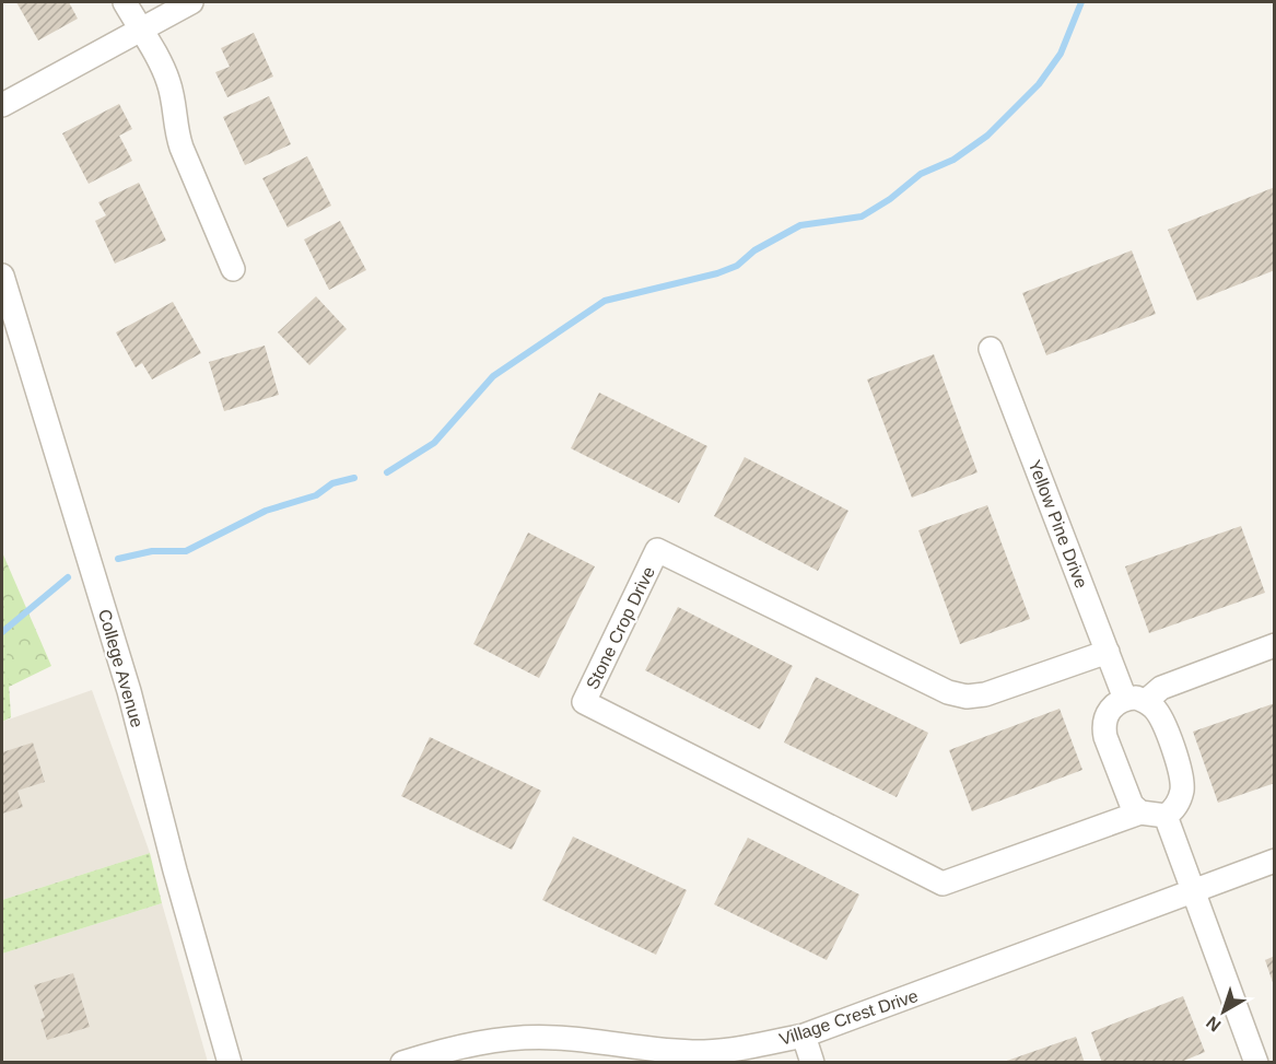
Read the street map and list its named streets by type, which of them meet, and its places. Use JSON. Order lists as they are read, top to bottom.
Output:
{
  "streets": {
    "street": [
      "Yellow Pine Drive",
      "Stone Crop Drive",
      "College Avenue",
      "Village Crest Drive"
    ]
  },
  "crossings": [
    ["Yellow Pine Drive", "Stone Crop Drive"]
  ],
  "north": "bottom left"
}
